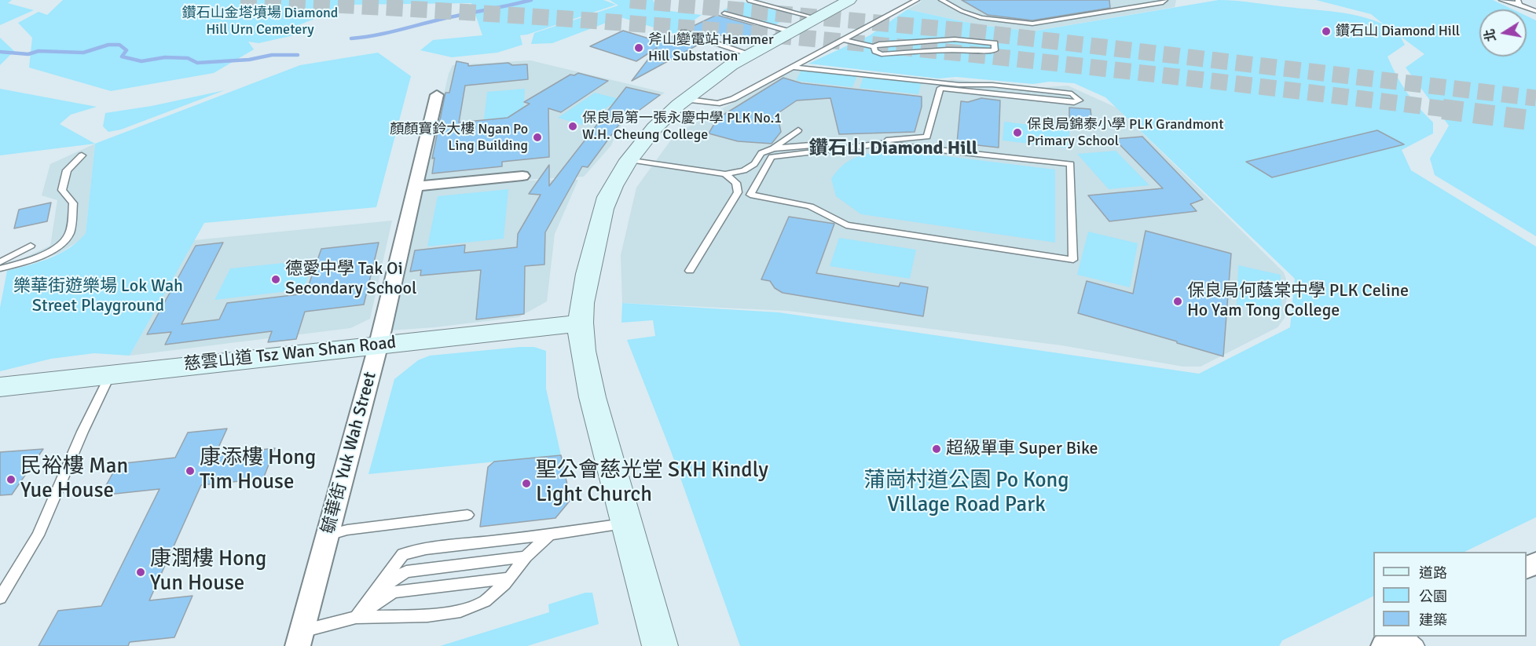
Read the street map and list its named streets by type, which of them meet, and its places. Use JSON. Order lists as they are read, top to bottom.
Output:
{
  "streets": {
    "main road": ["慈雲山道 Tsz Wan Shan Road"],
    "street": ["毓華街 Yuk Wah Street"]
  },
  "crossings": [
    ["慈雲山道 Tsz Wan Shan Road", "毓華街 Yuk Wah Street"]
  ],
  "districts": ["鑽石山 Diamond Hill"],
  "parks": ["鑽石山金塔墳場 Diamond Hill Urn Cemetery", "樂華街遊樂場 Lok Wah Street Playground", "蒲崗村道公園 Po Kong Village Road Park"],
  "places": [
    "鑽石山 Diamond Hill",
    "斧山變電站 Hammer Hill Substation",
    "保良局第一張永慶中學 PLK No.1 W.H. Cheung College",
    "保良局錦泰小學 PLK Grandmont Primary School",
    "顏顏寶鈴大樓 Ngan Po Ling Building",
    "德愛中學 Tak Oi Secondary School",
    "保良局何蔭棠中學 PLK Celine Ho Yam Tong College",
    "超級單車 Super Bike",
    "康添樓 Hong Tim House",
    "民裕樓 Man Yue House",
    "聖公會慈光堂 SKH Kindly Light Church",
    "康潤樓 Hong Yun House"
  ],
  "legend": ["道路", "公園", "建築"],
  "north": "left"
}
